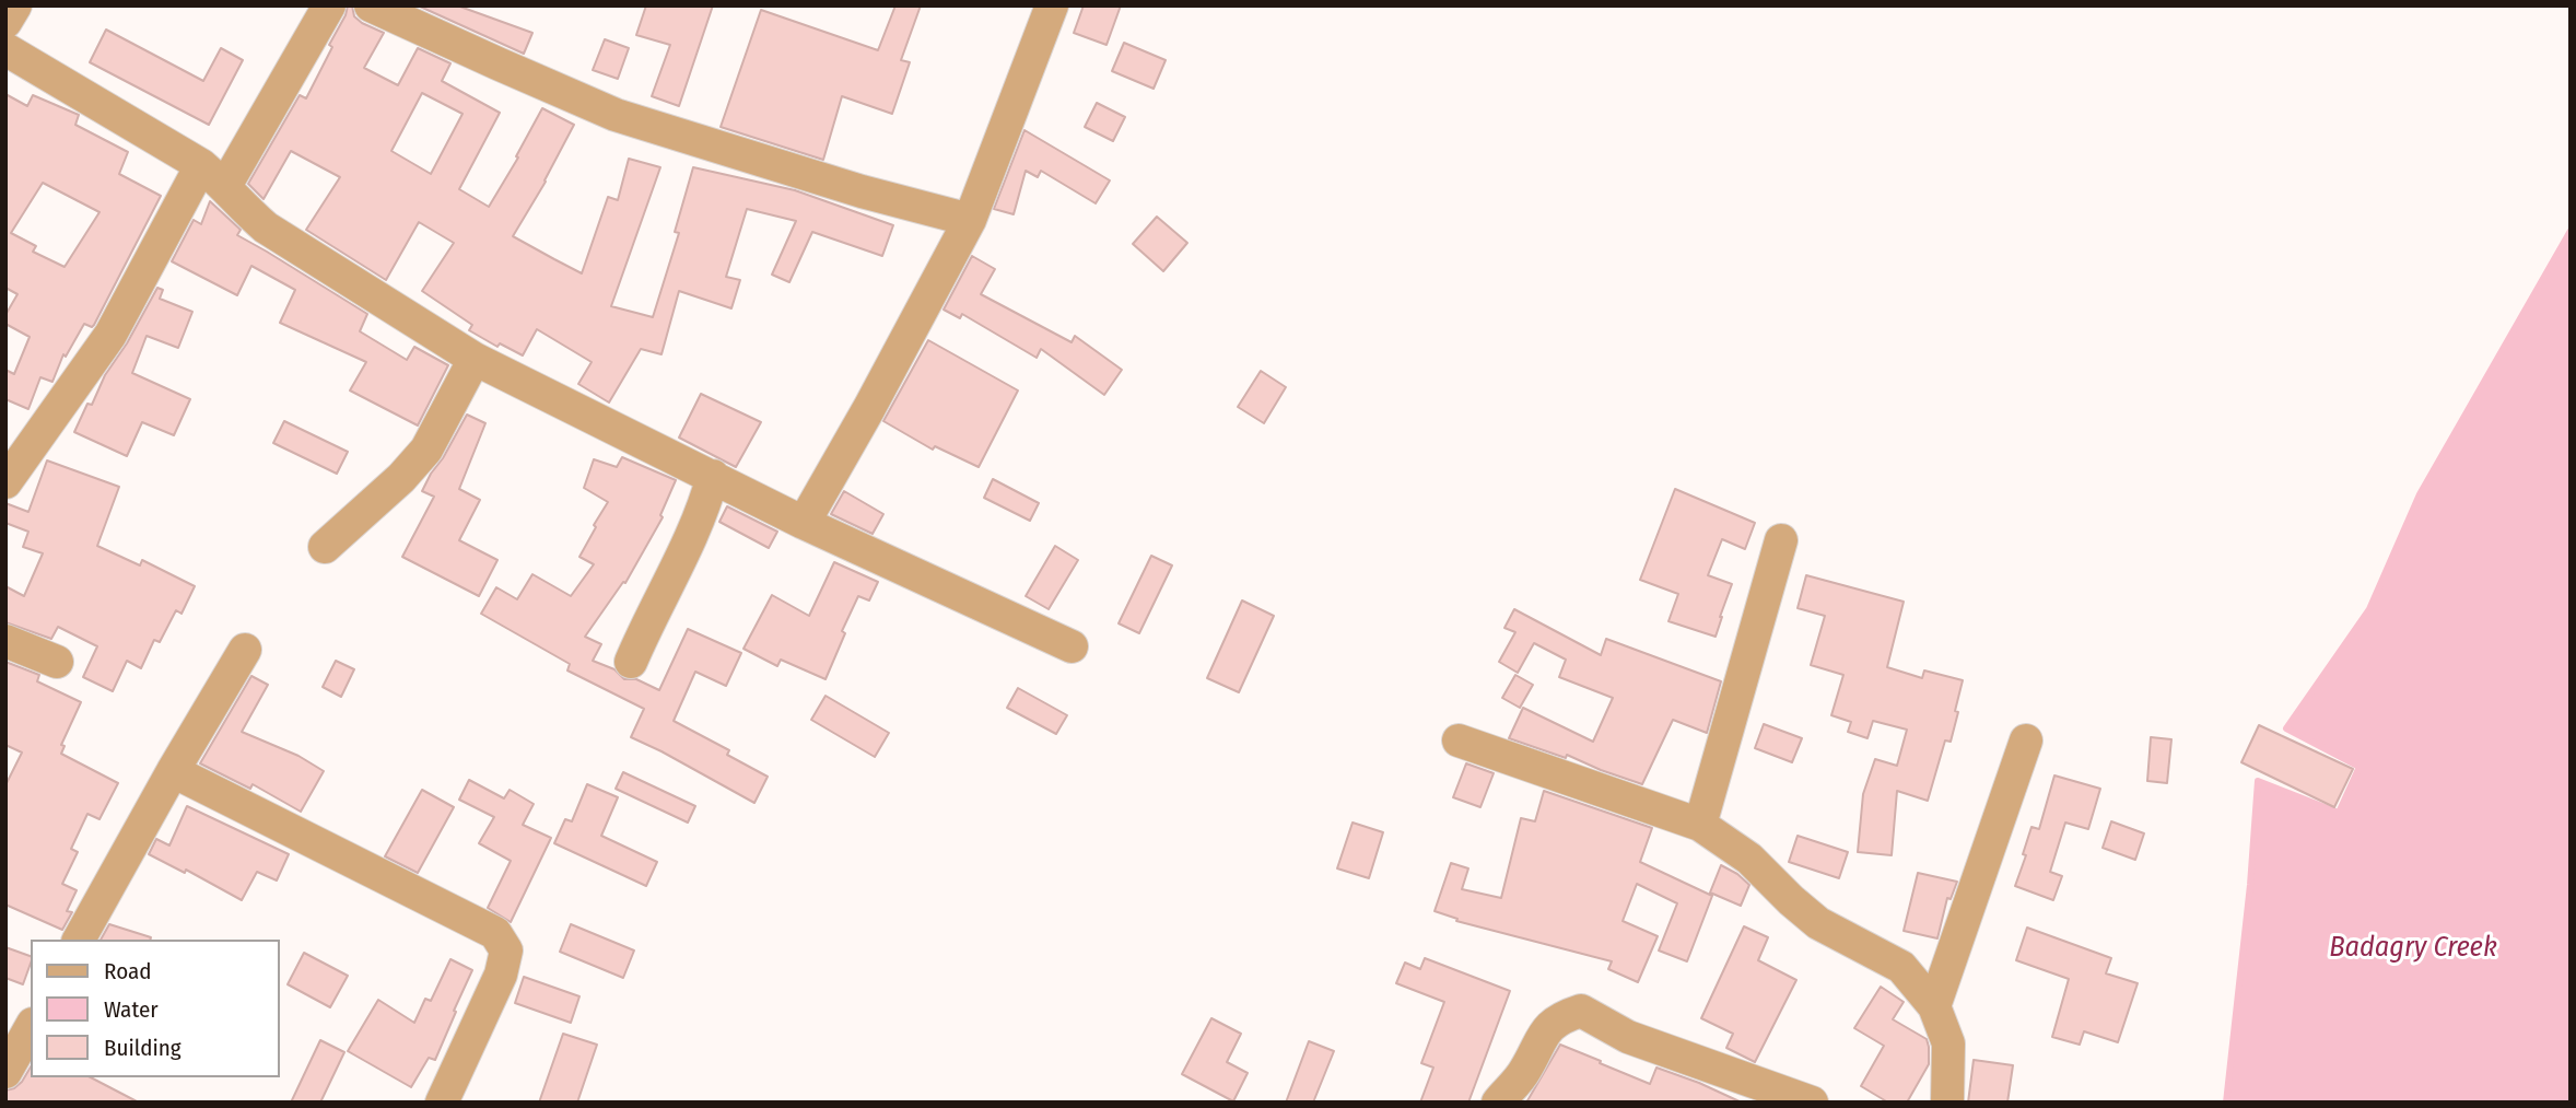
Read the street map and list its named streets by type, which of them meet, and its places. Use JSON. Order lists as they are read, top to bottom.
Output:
{
  "water": ["Badagry Creek"],
  "legend": ["Road", "Water", "Building"]
}
